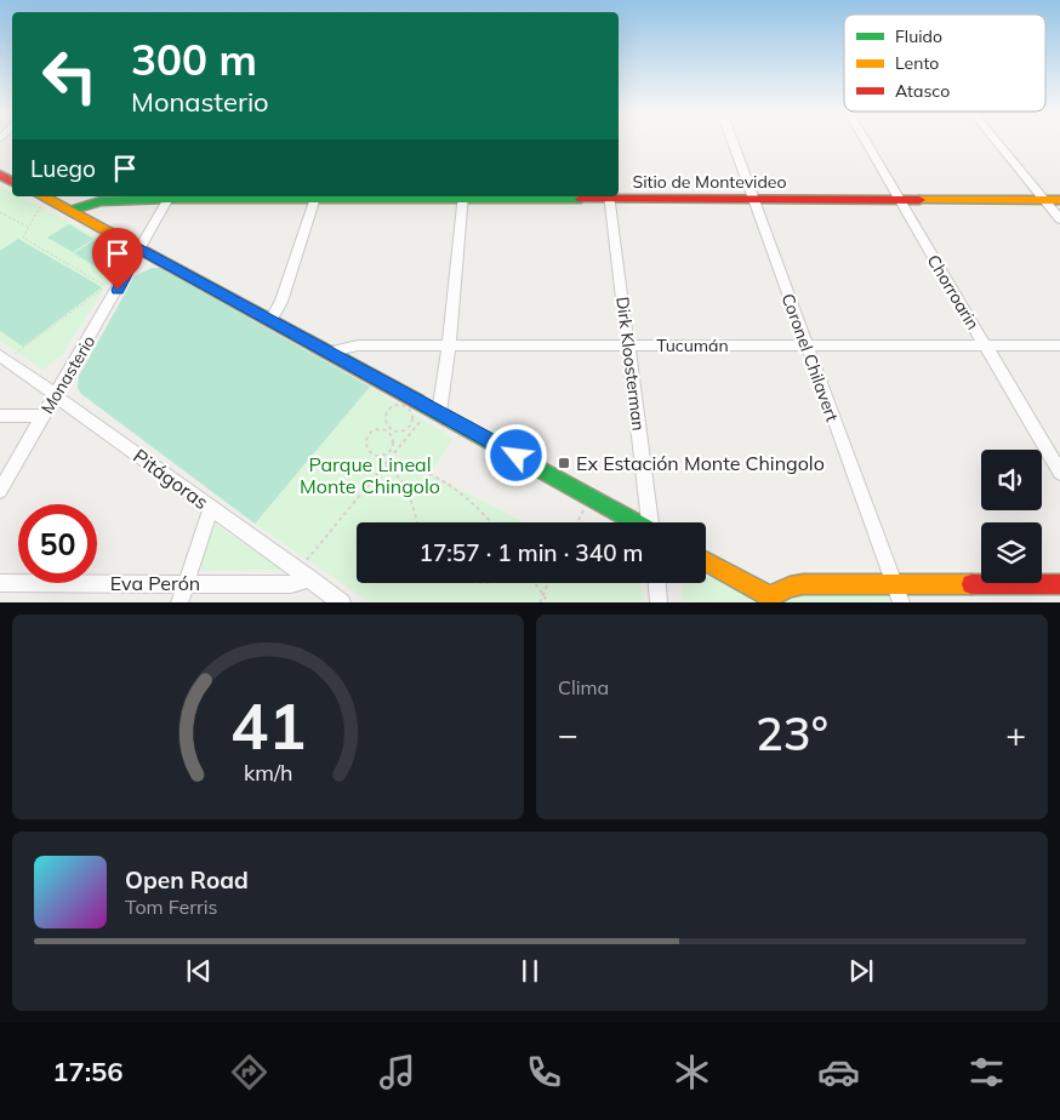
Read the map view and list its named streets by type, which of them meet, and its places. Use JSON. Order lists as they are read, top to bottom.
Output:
{
  "streets": {
    "street": [
      "Sitio de Montevideo",
      "Chorroarin",
      "Tucumán",
      "Coronel Chilavert",
      "Dirk Kloosterman",
      "Monasterio",
      "Pitágoras",
      "Eva Perón"
    ]
  },
  "crossings": [
    ["Sitio de Montevideo", "Chorroarin"],
    ["Sitio de Montevideo", "Coronel Chilavert"],
    ["Sitio de Montevideo", "Dirk Kloosterman"],
    ["Sitio de Montevideo", "Monasterio"],
    ["Chorroarin", "Tucumán"],
    ["Tucumán", "Coronel Chilavert"],
    ["Tucumán", "Dirk Kloosterman"],
    ["Monasterio", "Pitágoras"],
    ["Pitágoras", "Eva Perón"]
  ],
  "parks": ["Parque Lineal Monte Chingolo"],
  "places": {
    "transit": ["Ex Estación Monte Chingolo"]
  },
  "legend": ["Fluido", "Lento", "Atasco"],
  "page": {
    "turn": ["300 m", "Monasterio"],
    "then": "Luego",
    "limit": "50",
    "trip": "17:57 · 1 min · 340 m",
    "tile": "Clima",
    "heat": ["−", "23°", "+"],
    "song": ["Open Road", "Tom Ferris"],
    "tabs": "17:56",
    "gauge": ["41", "km/h"]
  }
}
